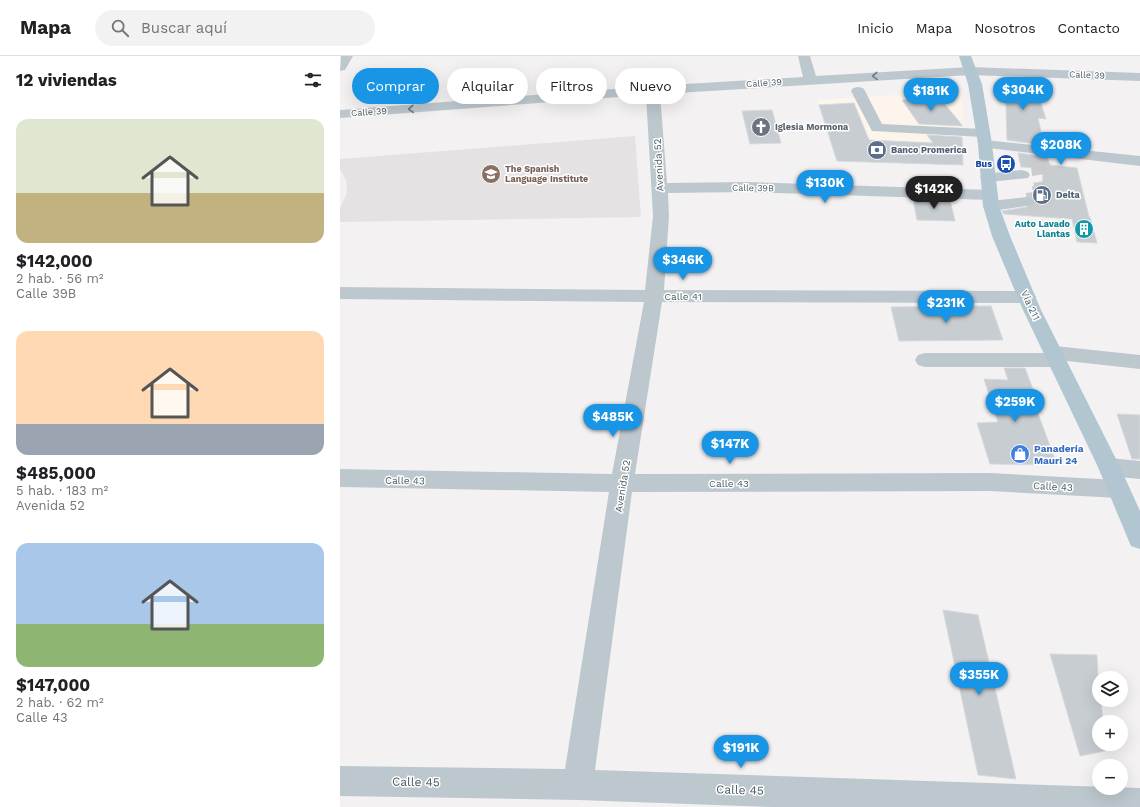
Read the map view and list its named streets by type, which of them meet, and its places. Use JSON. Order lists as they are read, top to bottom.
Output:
{
  "streets": {
    "main road": ["Vía 211"],
    "street": [
      "Calle 39",
      "Avenida 52",
      "Calle 39B",
      "Calle 41",
      "Calle 43",
      "Calle 45"
    ]
  },
  "crossings": [
    ["Calle 39", "Vía 211"],
    ["Avenida 52", "Calle 39B"],
    ["Avenida 52", "Calle 41"],
    ["Avenida 52", "Calle 43"],
    ["Avenida 52", "Calle 45"],
    ["Calle 39B", "Vía 211"],
    ["Calle 41", "Vía 211"],
    ["Vía 211", "Calle 43"]
  ],
  "places": {
    "church": ["Iglesia Mormona"],
    "bank": ["Banco Promerica"],
    "bus stop": ["Bus"],
    "school or university": ["The Spanish Language Institute"],
    "fuel station": ["Delta"],
    "building": ["Auto Lavado Llantas"],
    "shop": ["Panadería Mauri 24"]
  },
  "page": {
    "header": "Mapa",
    "search": "Buscar aquí",
    "nav": [
      "Inicio",
      "Mapa",
      "Nosotros",
      "Contacto"
    ],
    "heading": "12 viviendas",
    "chip": [
      "Comprar",
      "Alquilar",
      "Filtros",
      "Nuevo"
    ],
    "price": [
      "$304K",
      "$181K",
      "$208K",
      "$130K",
      "$142K",
      "$346K",
      "$231K",
      "$259K",
      "$485K",
      "$147K",
      "$355K",
      "$191K"
    ],
    "list": [
      {
        "name": "$142,000",
        "note": "2 hab. · 56 m² · Calle 39B"
      },
      {
        "name": "$485,000",
        "note": "5 hab. · 183 m² · Avenida 52"
      },
      {
        "name": "$147,000",
        "note": "2 hab. · 62 m² · Calle 43"
      }
    ],
    "map_buttons": ["+", "−"]
  }
}
